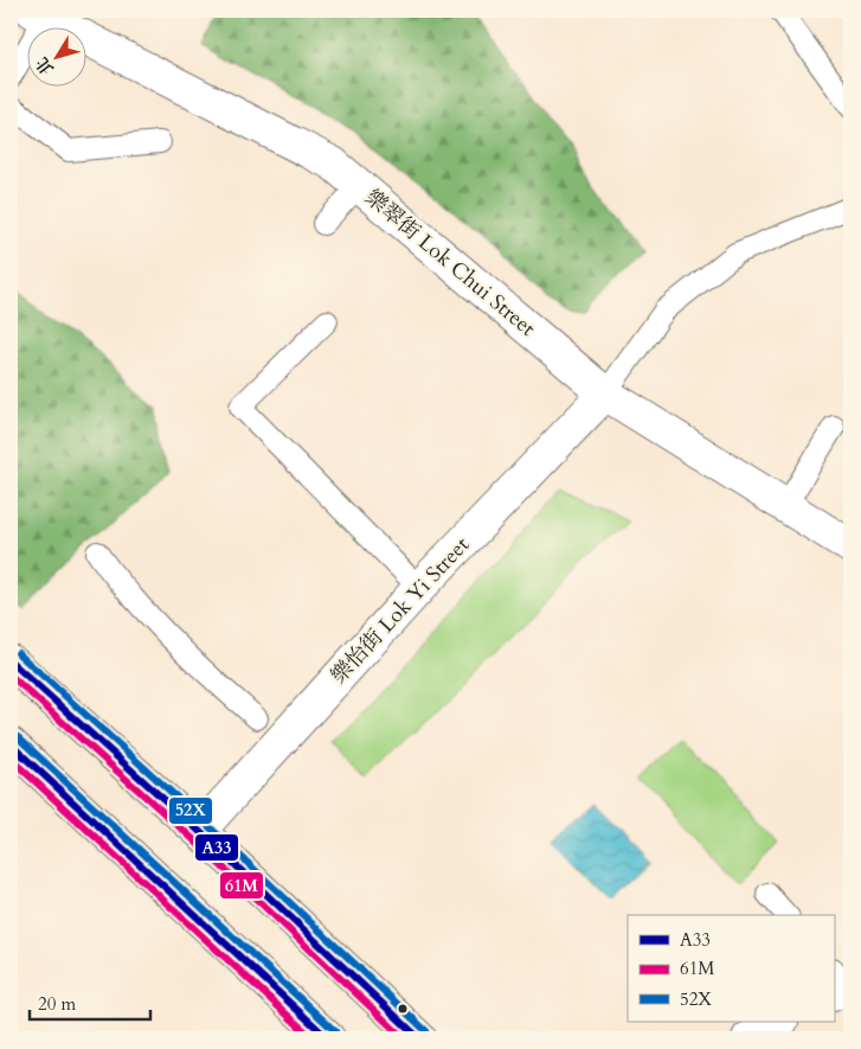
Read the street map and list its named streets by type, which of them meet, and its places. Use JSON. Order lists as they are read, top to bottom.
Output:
{
  "streets": {
    "street": ["樂翠街 Lok Chui Street", "樂怡街 Lok Yi Street"]
  },
  "crossings": [
    ["樂翠街 Lok Chui Street", "樂怡街 Lok Yi Street"]
  ],
  "lines": ["transit line 52X", "transit line A33", "transit line 61M"],
  "legend": ["A33", "61M", "52X"],
  "scale_bar": "20 m",
  "north": "bottom left"
}
